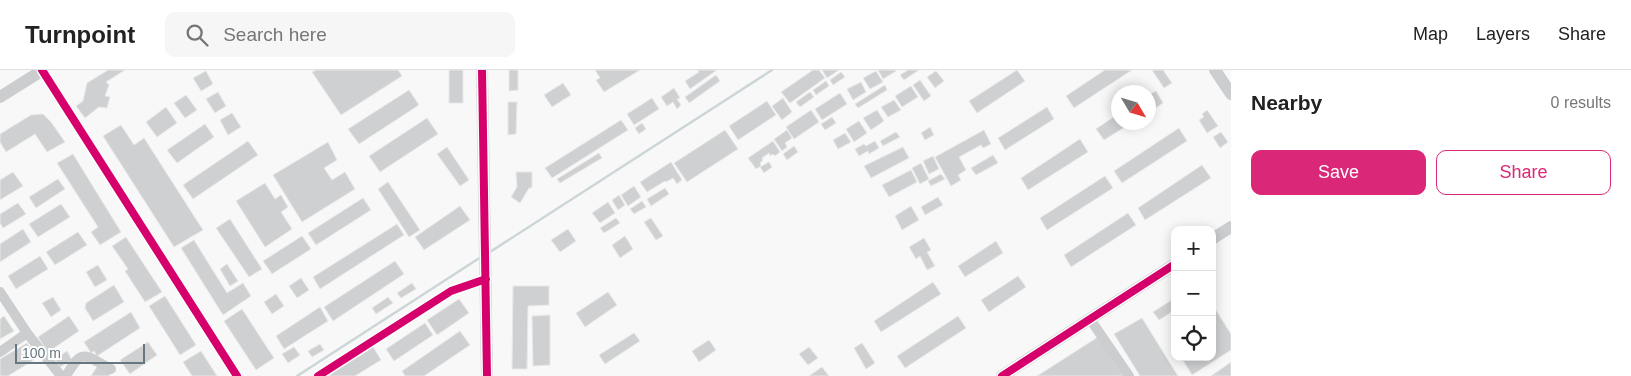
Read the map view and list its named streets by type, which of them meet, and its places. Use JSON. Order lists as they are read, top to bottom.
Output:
{
  "scale_bar": "100 m",
  "north": "bottom right",
  "page": {
    "header": "Turnpoint",
    "search": "Search here",
    "nav": ["Map", "Layers", "Share"],
    "heading": ["Nearby", "0 results"],
    "buttons": ["Save", "Share"],
    "map_buttons": ["+", "−"],
    "scale": "100 m"
  }
}
